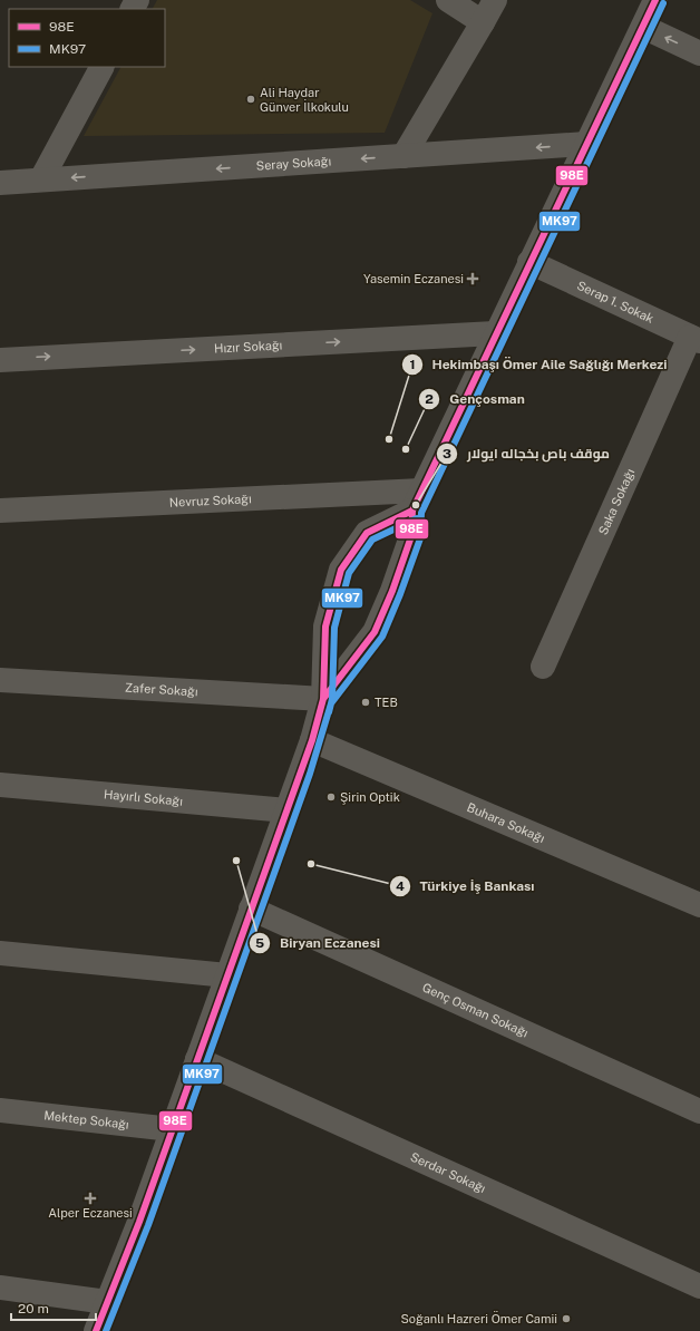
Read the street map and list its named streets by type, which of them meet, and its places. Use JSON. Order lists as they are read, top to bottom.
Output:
{
  "streets": {
    "street": [
      "Seray Sokağı",
      "Serap 1. Sokak",
      "Hızır Sokağı",
      "Nevruz Sokağı",
      "Saka Sokağı",
      "Zafer Sokağı",
      "Hayırlı Sokağı",
      "Buhara Sokağı",
      "Genç Osman Sokağı",
      "Mektep Sokağı",
      "Serdar Sokağı"
    ]
  },
  "crossings": [
    ["Serap 1. Sokak", "Saka Sokağı"]
  ],
  "one_way": ["Seray Sokağı", "Hızır Sokağı"],
  "places": {
    "other": [
      "Ali Haydar Günver İlkokulu",
      "Hekimbaşı Ömer Aile Sağlığı Merkezi",
      "Gençosman",
      "موقف باص بخجاله ايولار",
      "TEB",
      "Şirin Optik",
      "Biryan Eczanesi",
      "Türkiye İş Bankası",
      "Soğanlı Hazreri Ömer Camii"
    ],
    "health": ["Yasemin Eczanesi", "Alper Eczanesi"]
  },
  "lines": ["transit line 98E", "transit line MK97"],
  "legend": ["98E", "MK97"],
  "scale_bar": "20 m"
}
